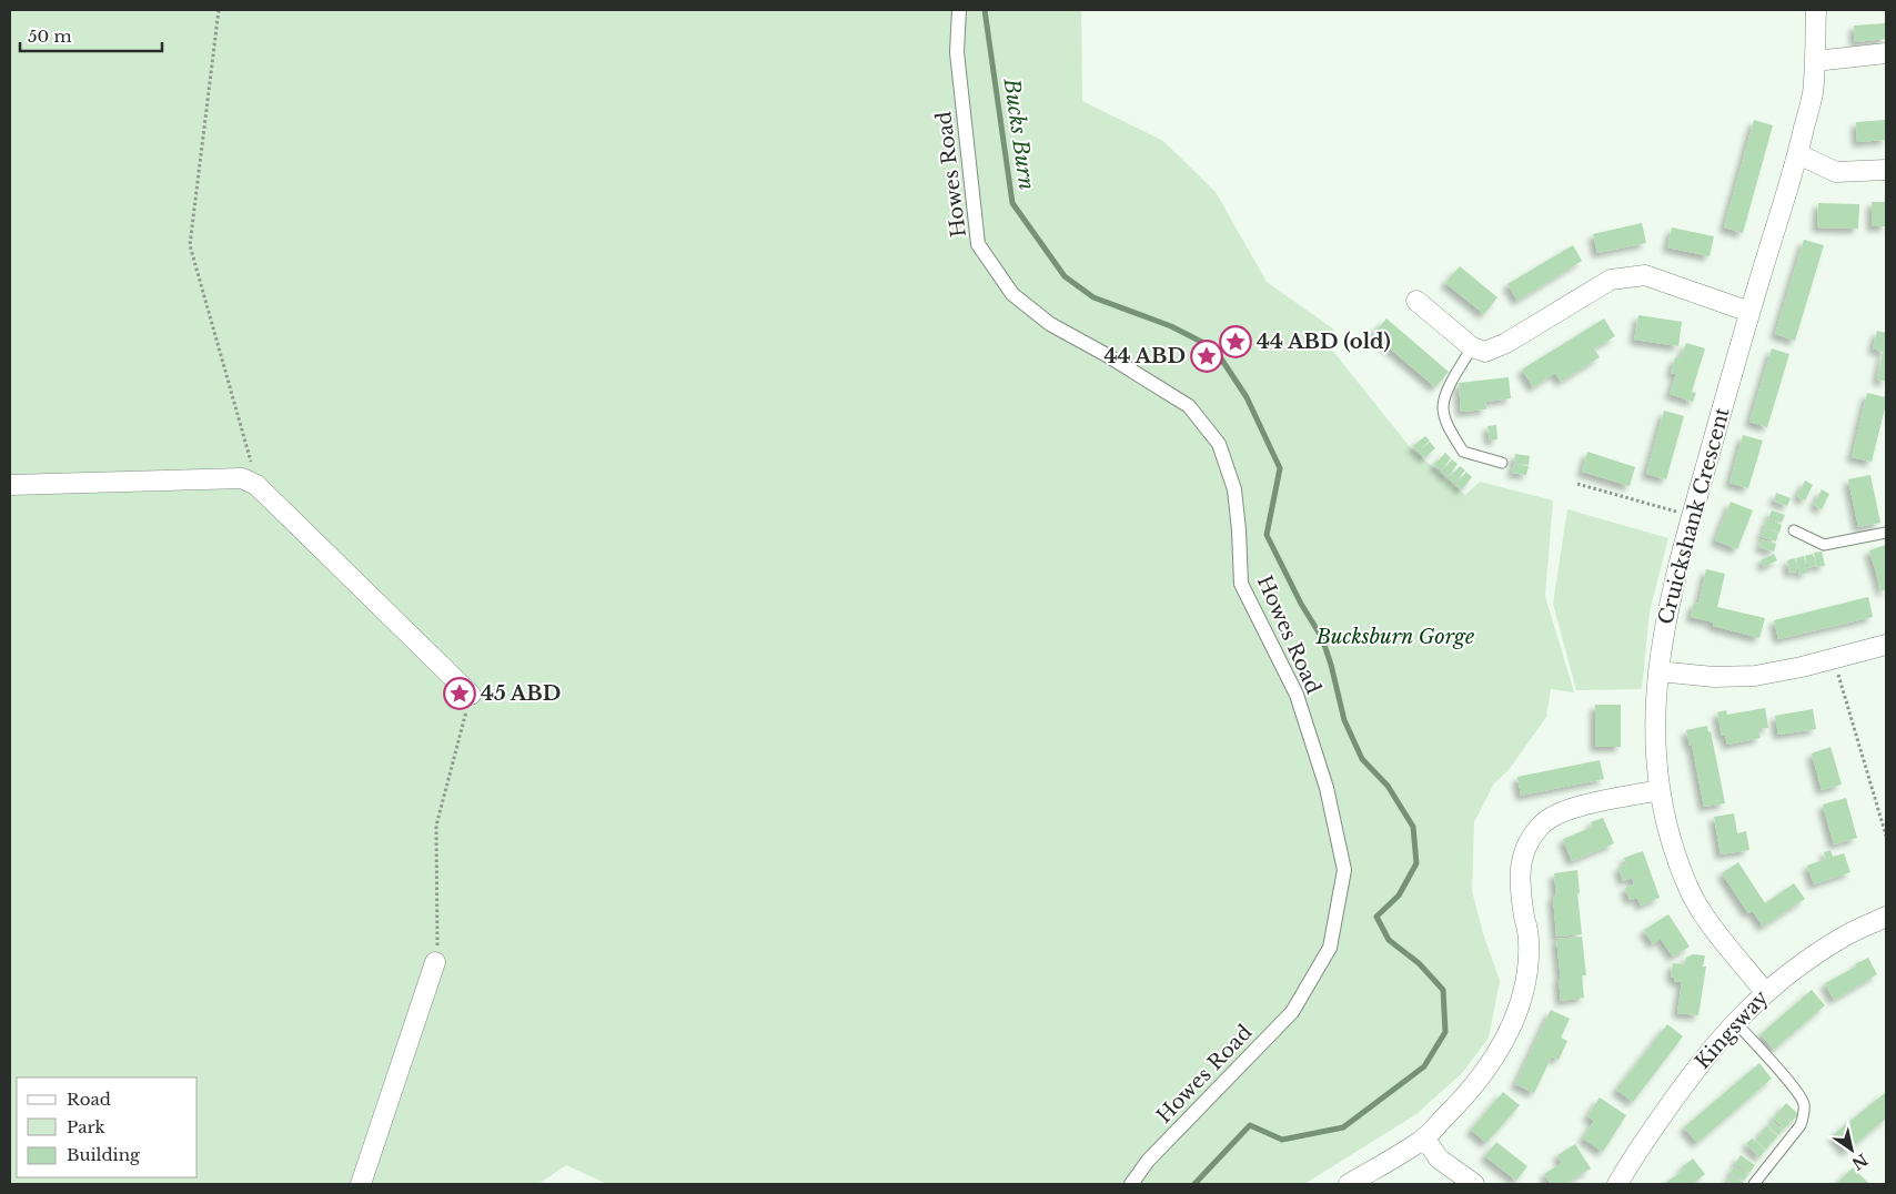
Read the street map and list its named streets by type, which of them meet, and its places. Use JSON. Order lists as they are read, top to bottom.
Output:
{
  "streets": {
    "street": ["Howes Road", "Cruickshank Crescent", "Kingsway"]
  },
  "crossings": [
    ["Cruickshank Crescent", "Kingsway"]
  ],
  "water": ["Bucks Burn"],
  "parks": ["Bucksburn Gorge"],
  "places": {
    "place": ["44 ABD (old)", "44 ABD", "45 ABD"]
  },
  "legend": ["Road", "Park", "Building"],
  "scale_bar": "50 m",
  "north": "bottom right"
}
